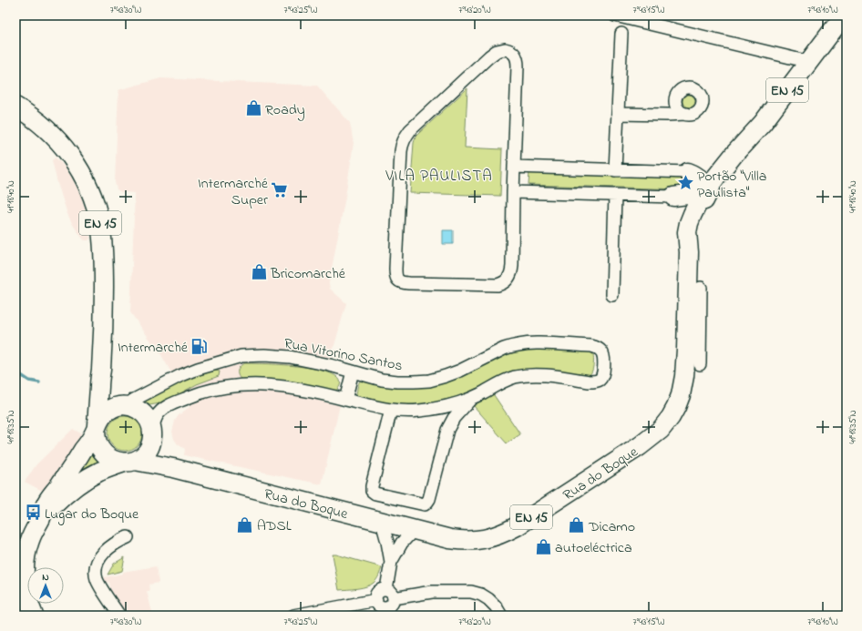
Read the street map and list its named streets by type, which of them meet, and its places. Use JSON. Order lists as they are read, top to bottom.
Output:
{
  "streets": {
    "main road": ["EN 15", "Rua do Boque"],
    "street": ["Rua Vitorino Santos"]
  },
  "crossings": [
    ["EN 15", "Rua Vitorino Santos"],
    ["EN 15", "Rua do Boque"]
  ],
  "districts": ["VILA PAULISTA"],
  "places": {
    "shop": [
      "Roady",
      "Bricomarché",
      "ADSL",
      "Dicamo",
      "autoeléctrica"
    ],
    "place": ["Portão \"Villa Paulista\""],
    "supermarket": ["Intermarché Super"],
    "fuel station": ["Intermarché"],
    "bus stop": ["Lugar do Boque"]
  },
  "north": "top",
  "coordinates": [
    "7°43'30\"W",
    "7°43'25\"W",
    "7°43'20\"W",
    "7°43'15\"W",
    "7°43'10\"W",
    "41°18'40\"N",
    "41°18'35\"N"
  ]
}
